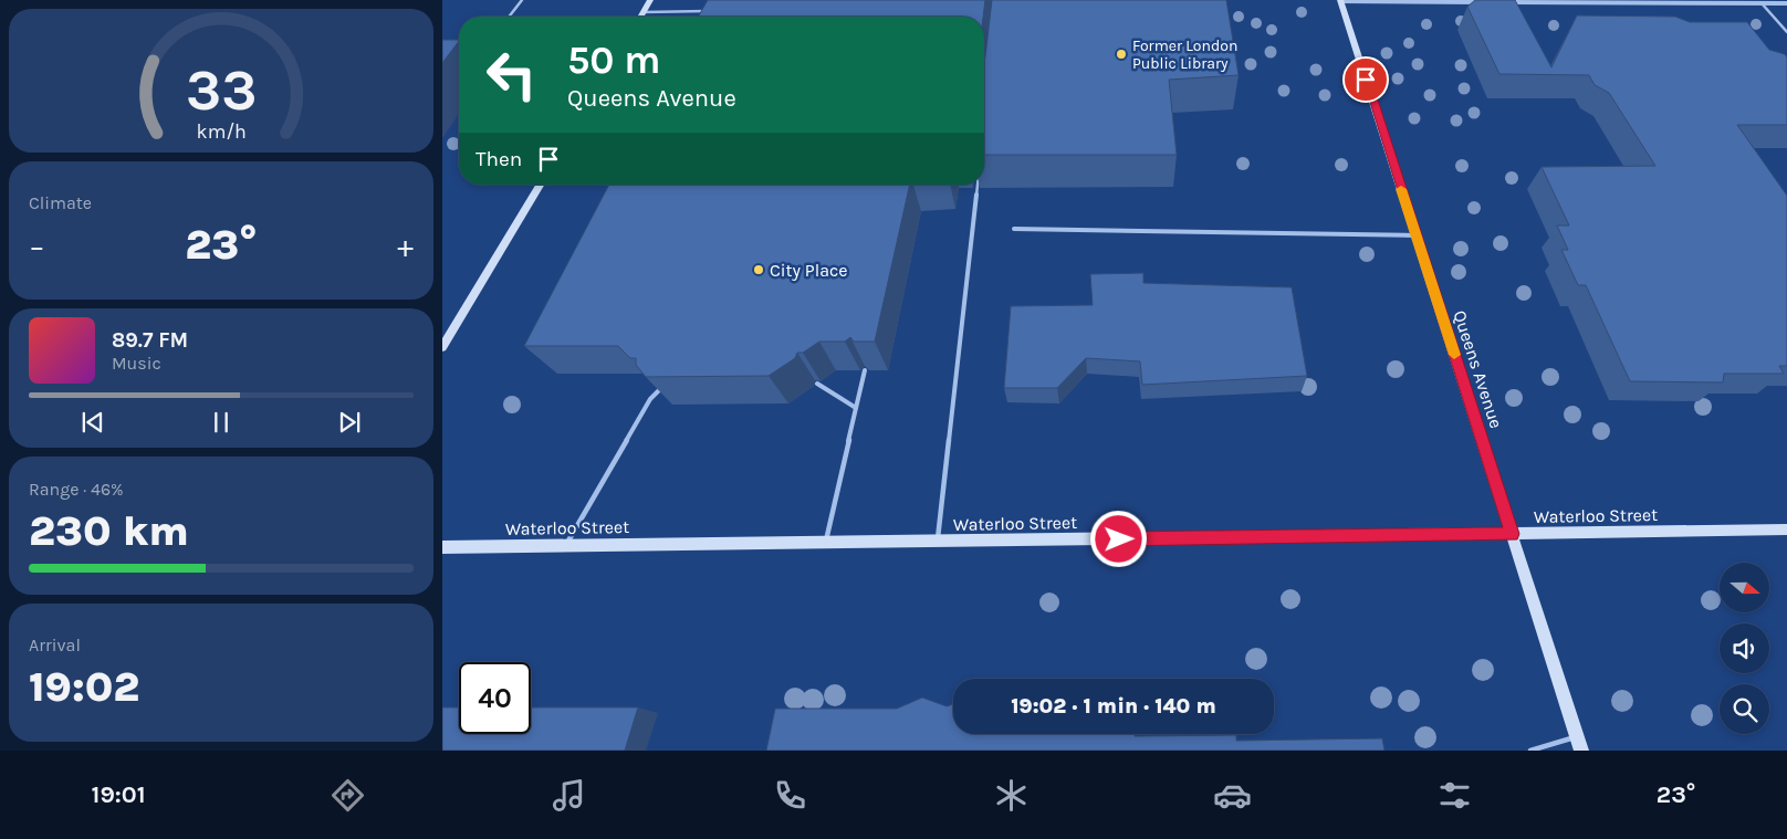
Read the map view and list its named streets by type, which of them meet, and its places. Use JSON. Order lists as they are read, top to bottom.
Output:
{
  "streets": {
    "main road": ["Queens Avenue", "Waterloo Street"]
  },
  "crossings": [
    ["Queens Avenue", "Waterloo Street"]
  ],
  "places": ["Former London Public Library", "City Place"],
  "north": "right",
  "page": {
    "turn": ["50 m", "Queens Avenue"],
    "then": "Then",
    "tile": [
      "Climate",
      ["Range · 46%", "230 km"],
      ["Arrival", "19:02"]
    ],
    "heat": ["−", "23°", "+"],
    "song": ["89.7 FM", "Music"],
    "limit": "40",
    "trip": "19:02 · 1 min · 140 m",
    "tabs": ["19:01", "23°"],
    "gauge": ["33", "km/h"]
  }
}
